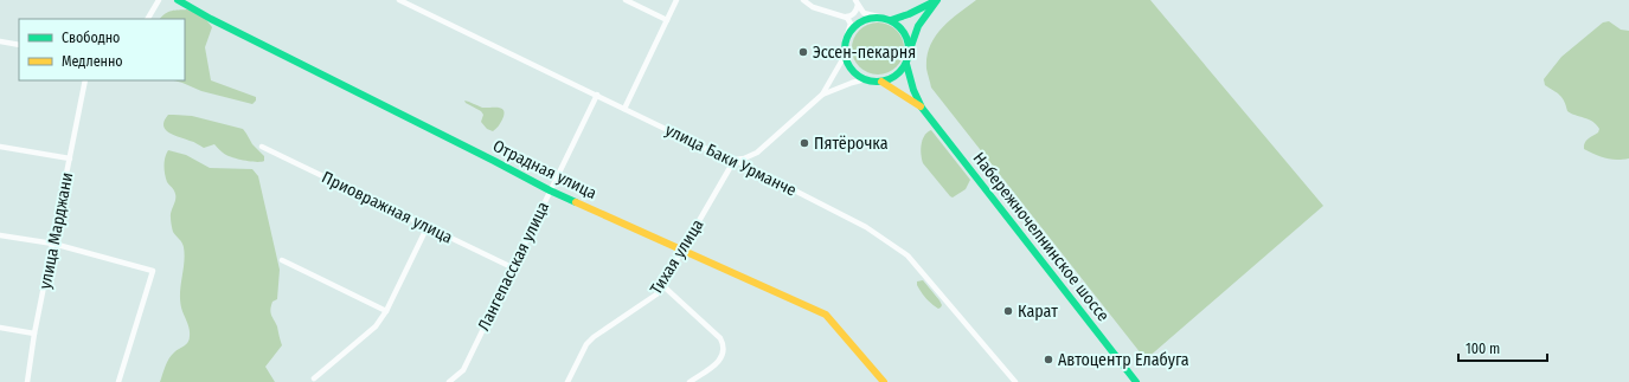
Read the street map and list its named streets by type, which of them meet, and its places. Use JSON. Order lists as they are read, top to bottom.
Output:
{
  "streets": {
    "street": [
      "улица Баки Урманче",
      "Отрадная улица",
      "Приовражная улица",
      "улица Марджани",
      "Набережночелнинское шоссе",
      "Тихая улица",
      "Лангепасская улица"
    ]
  },
  "crossings": [
    ["улица Баки Урманче", "Тихая улица"],
    ["улица Баки Урманче", "Лангепасская улица"],
    ["Отрадная улица", "Тихая улица"],
    ["Отрадная улица", "Лангепасская улица"],
    ["Приовражная улица", "Лангепасская улица"]
  ],
  "places": [
    "Эссен-пекарня",
    "Пятёрочка",
    "Карат",
    "Автоцентр Елабуга"
  ],
  "legend": ["Свободно", "Медленно"],
  "scale_bar": "100 m"
}
